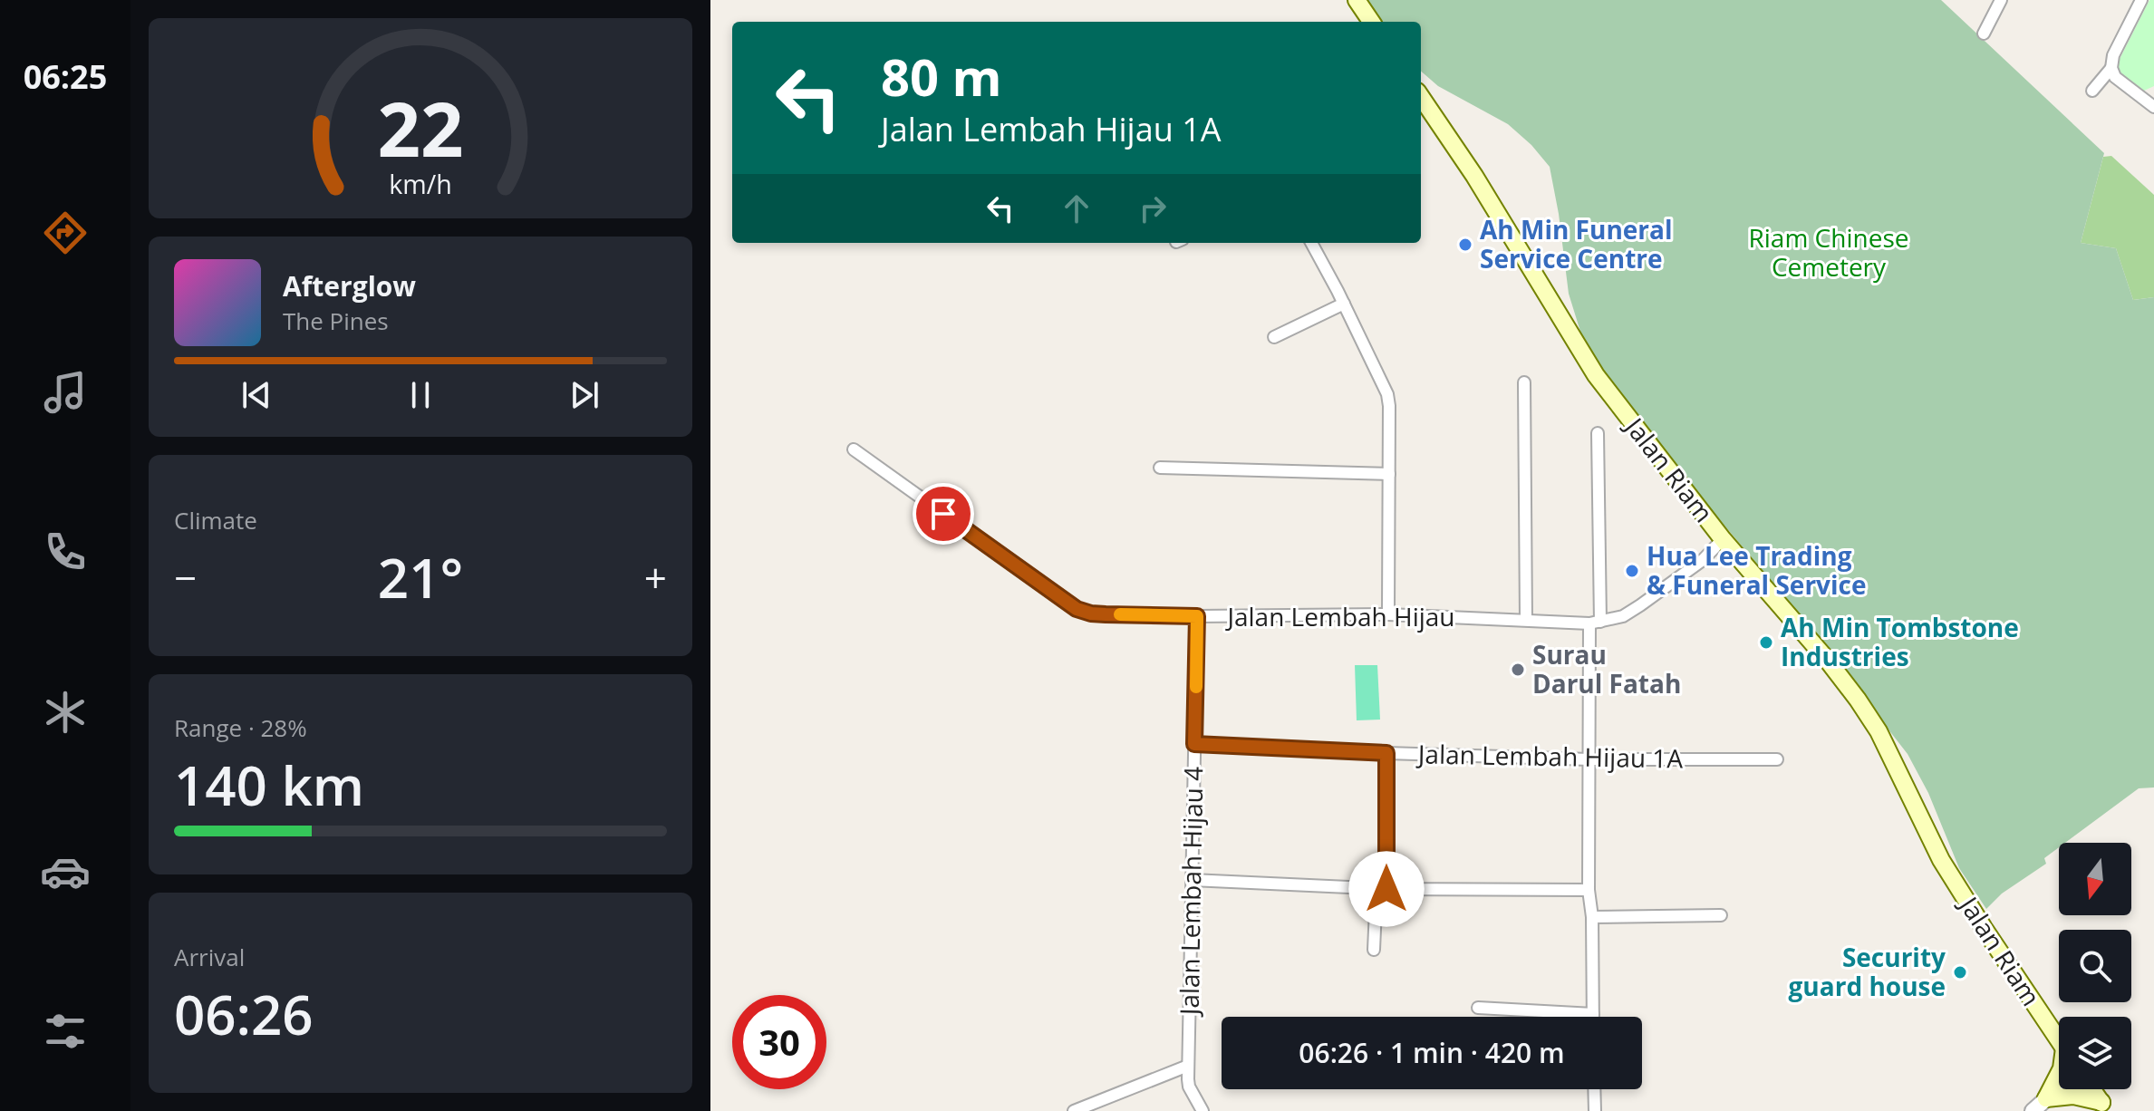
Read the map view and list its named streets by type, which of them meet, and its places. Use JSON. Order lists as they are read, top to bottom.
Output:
{
  "streets": {
    "main road": ["Jalan Riam"],
    "street": ["Jalan Lembah Hijau", "Jalan Lembah Hijau 1A", "Jalan Lembah Hijau 4"]
  },
  "crossings": [
    ["Jalan Riam", "Jalan Lembah Hijau"],
    ["Jalan Lembah Hijau", "Jalan Lembah Hijau 4"],
    ["Jalan Lembah Hijau 1A", "Jalan Lembah Hijau 4"]
  ],
  "parks": ["Riam Chinese Cemetery"],
  "places": [
    "Ah Min Funeral Service Centre",
    "Hua Lee Trading & Funeral Service",
    "Ah Min Tombstone Industries",
    "Surau Darul Fatah",
    "Security guard house"
  ],
  "north": "bottom",
  "page": {
    "tabs": "06:25",
    "turn": ["80 m", "Jalan Lembah Hijau 1A"],
    "song": ["Afterglow", "The Pines"],
    "tile": [
      "Climate",
      ["Range · 28%", "140 km"],
      ["Arrival", "06:26"]
    ],
    "heat": ["−", "21°", "+"],
    "limit": "30",
    "trip": "06:26 · 1 min · 420 m",
    "gauge": ["22", "km/h"]
  }
}
